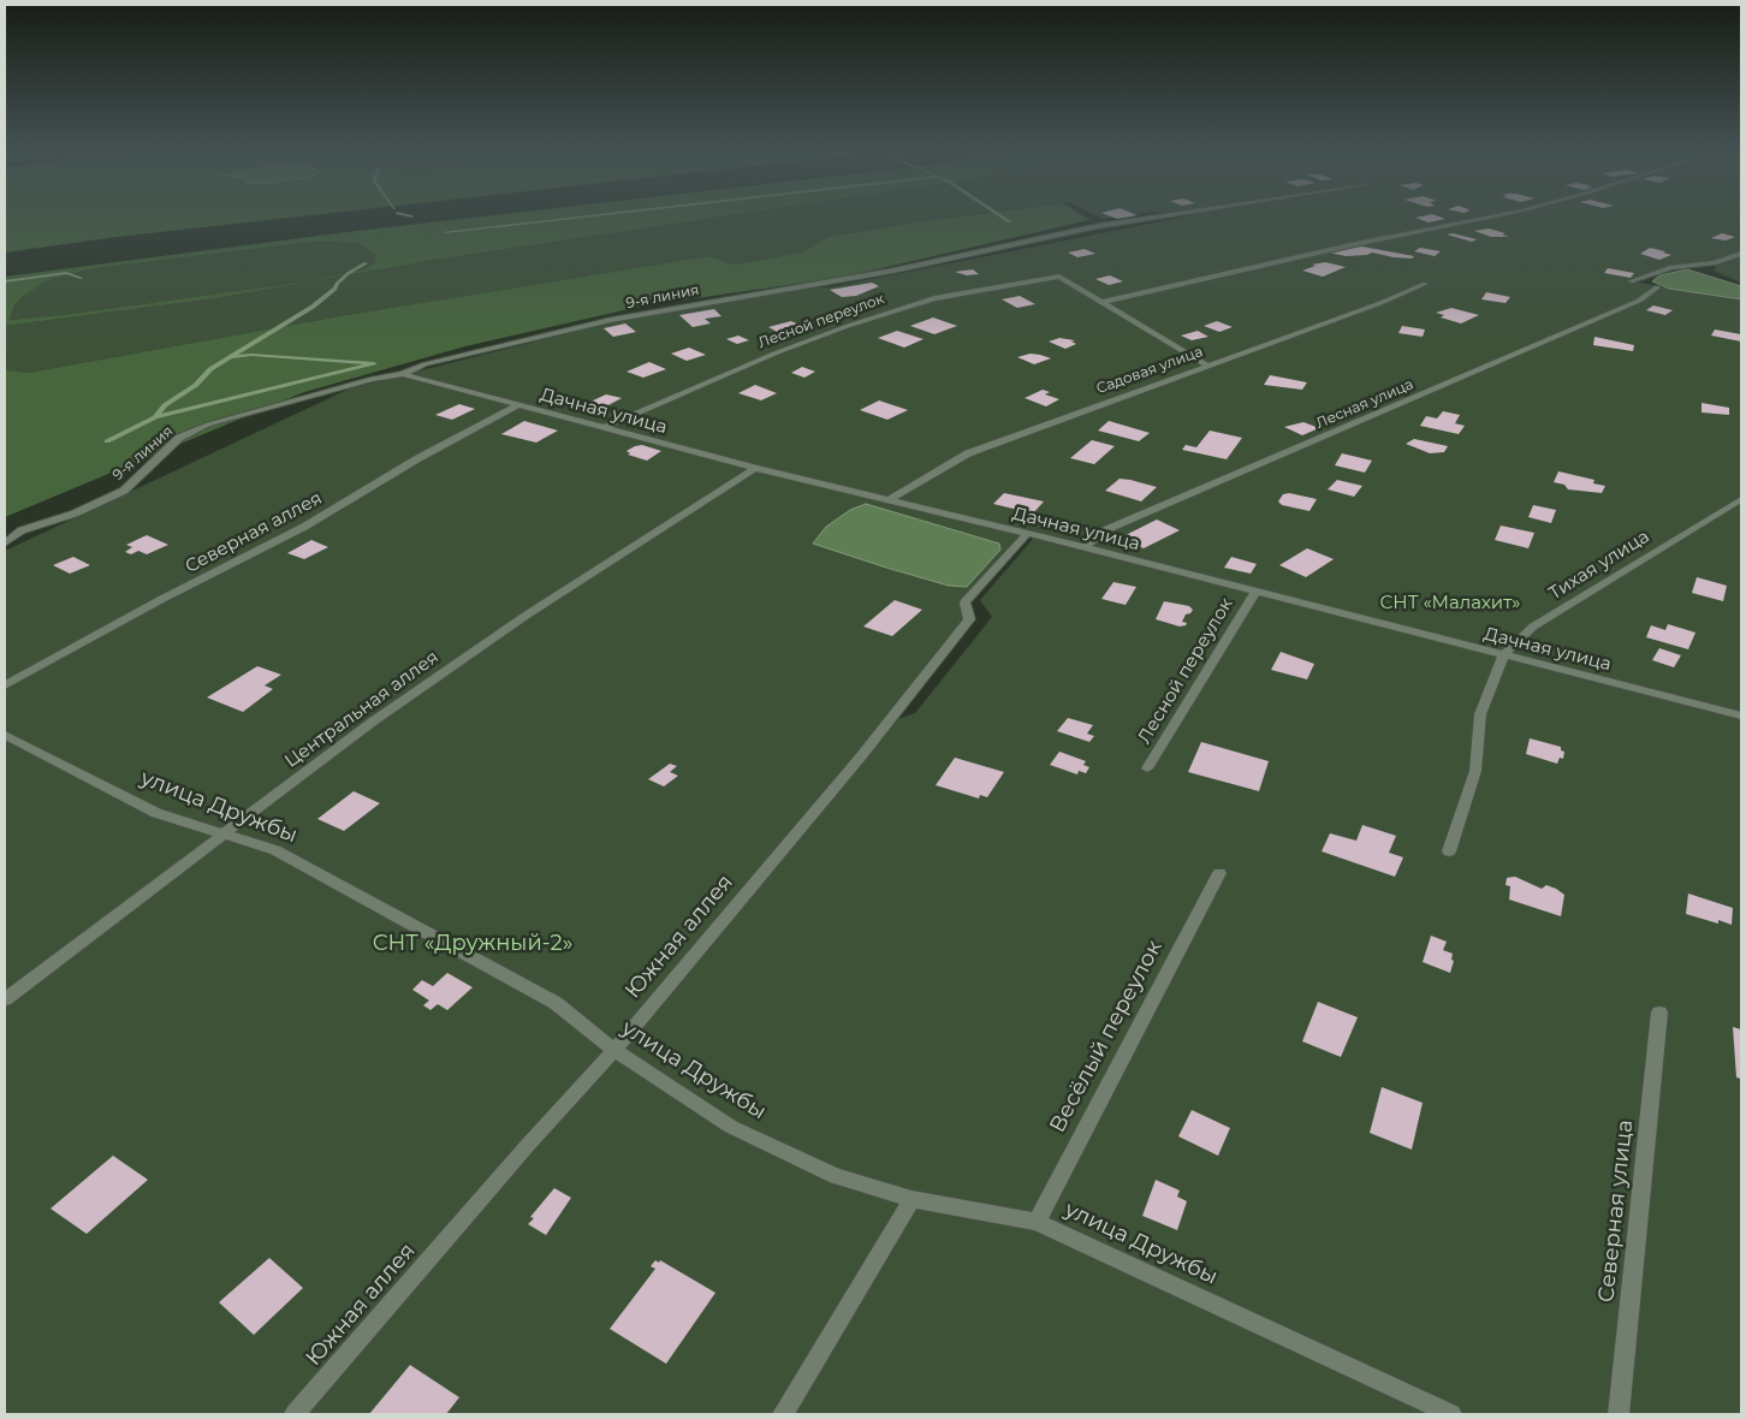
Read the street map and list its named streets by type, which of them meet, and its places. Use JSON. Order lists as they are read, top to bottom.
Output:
{
  "streets": {
    "street": [
      "9-я линия",
      "Лесной переулок",
      "Садовая улица",
      "Лесная улица",
      "Дачная улица",
      "Северная аллея",
      "Тихая улица",
      "Центральная аллея",
      "улица Дружбы",
      "Южная аллея",
      "Весёлый переулок",
      "Северная улица"
    ]
  },
  "crossings": [
    ["9-я линия", "Дачная улица"],
    ["Лесной переулок", "Дачная улица"],
    ["Садовая улица", "Дачная улица"],
    ["Лесная улица", "Дачная улица"],
    ["Дачная улица", "Северная аллея"],
    ["Дачная улица", "Тихая улица"],
    ["Дачная улица", "Центральная аллея"],
    ["Дачная улица", "Южная аллея"],
    ["Центральная аллея", "улица Дружбы"],
    ["улица Дружбы", "Южная аллея"],
    ["улица Дружбы", "Весёлый переулок"]
  ],
  "parks": ["СНТ «Малахит»", "СНТ «Дружный-2»"]
}
